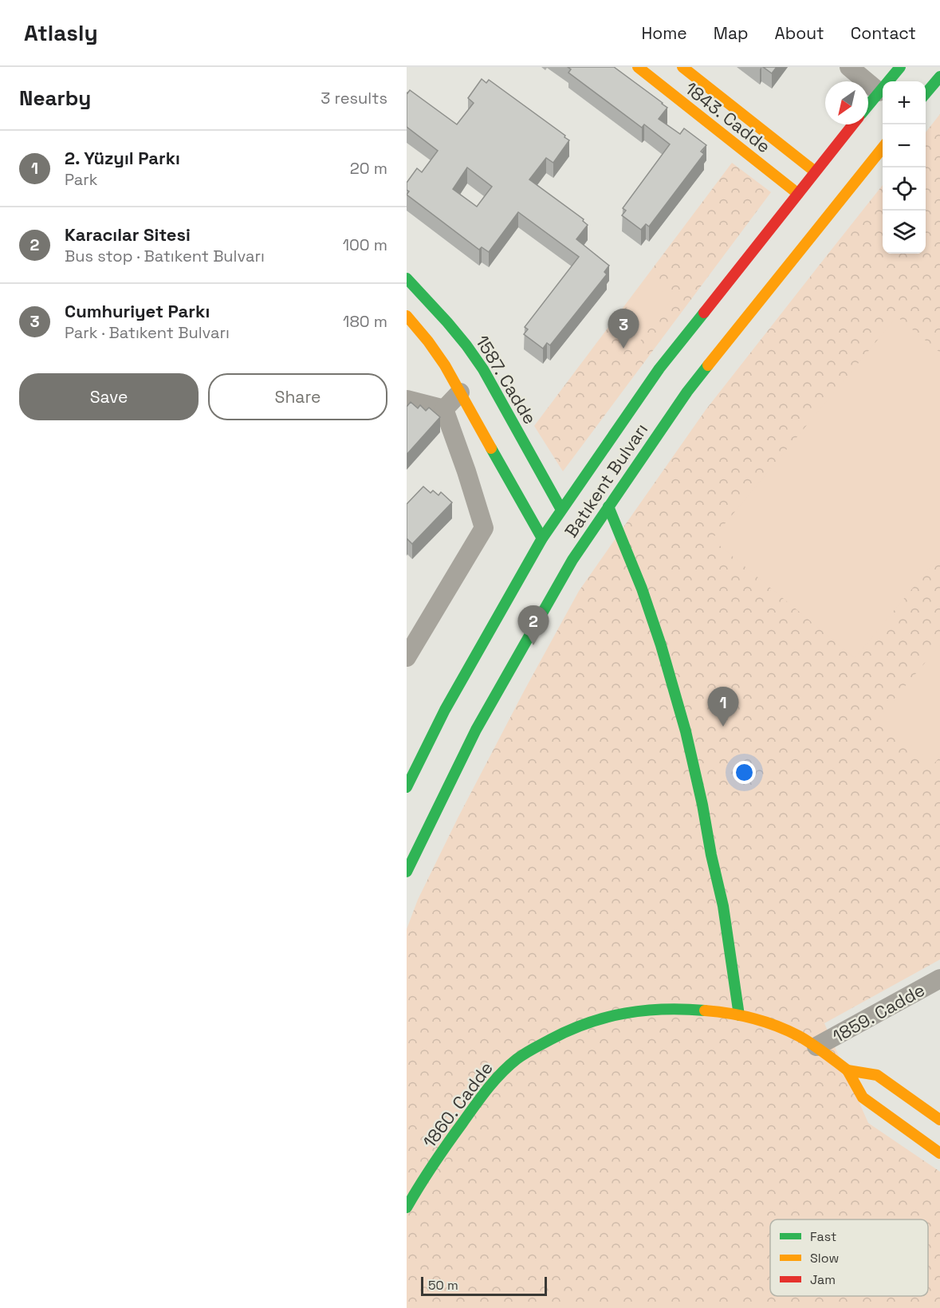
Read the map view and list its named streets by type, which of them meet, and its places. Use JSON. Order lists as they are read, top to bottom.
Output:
{
  "streets": {
    "main road": [
      "1843. Cadde",
      "1587. Cadde",
      "Batıkent Bulvarı",
      "1860. Cadde"
    ],
    "street": ["1859. Cadde"]
  },
  "crossings": [
    ["1843. Cadde", "Batıkent Bulvarı"],
    ["1587. Cadde", "Batıkent Bulvarı"],
    ["1859. Cadde", "1860. Cadde"]
  ],
  "legend": ["Fast", "Slow", "Jam"],
  "scale_bar": "50 m",
  "north": "bottom left",
  "page": {
    "header": "Atlasly",
    "nav": [
      "Home",
      "Map",
      "About",
      "Contact"
    ],
    "heading": ["Nearby", "3 results"],
    "map_buttons": ["+", "−"],
    "list": [
      {
        "mark": "1",
        "name": "2. Yüzyıl Parkı",
        "note": "Park",
        "value": "20 m"
      },
      {
        "mark": "2",
        "name": "Karacılar Sitesi",
        "note": "Bus stop · Batıkent Bulvarı",
        "value": "100 m"
      },
      {
        "mark": "3",
        "name": "Cumhuriyet Parkı",
        "note": "Park · Batıkent Bulvarı",
        "value": "180 m"
      }
    ],
    "pins": ["3", "2", "1"],
    "buttons": ["Save", "Share"],
    "scale": "50 m"
  }
}
